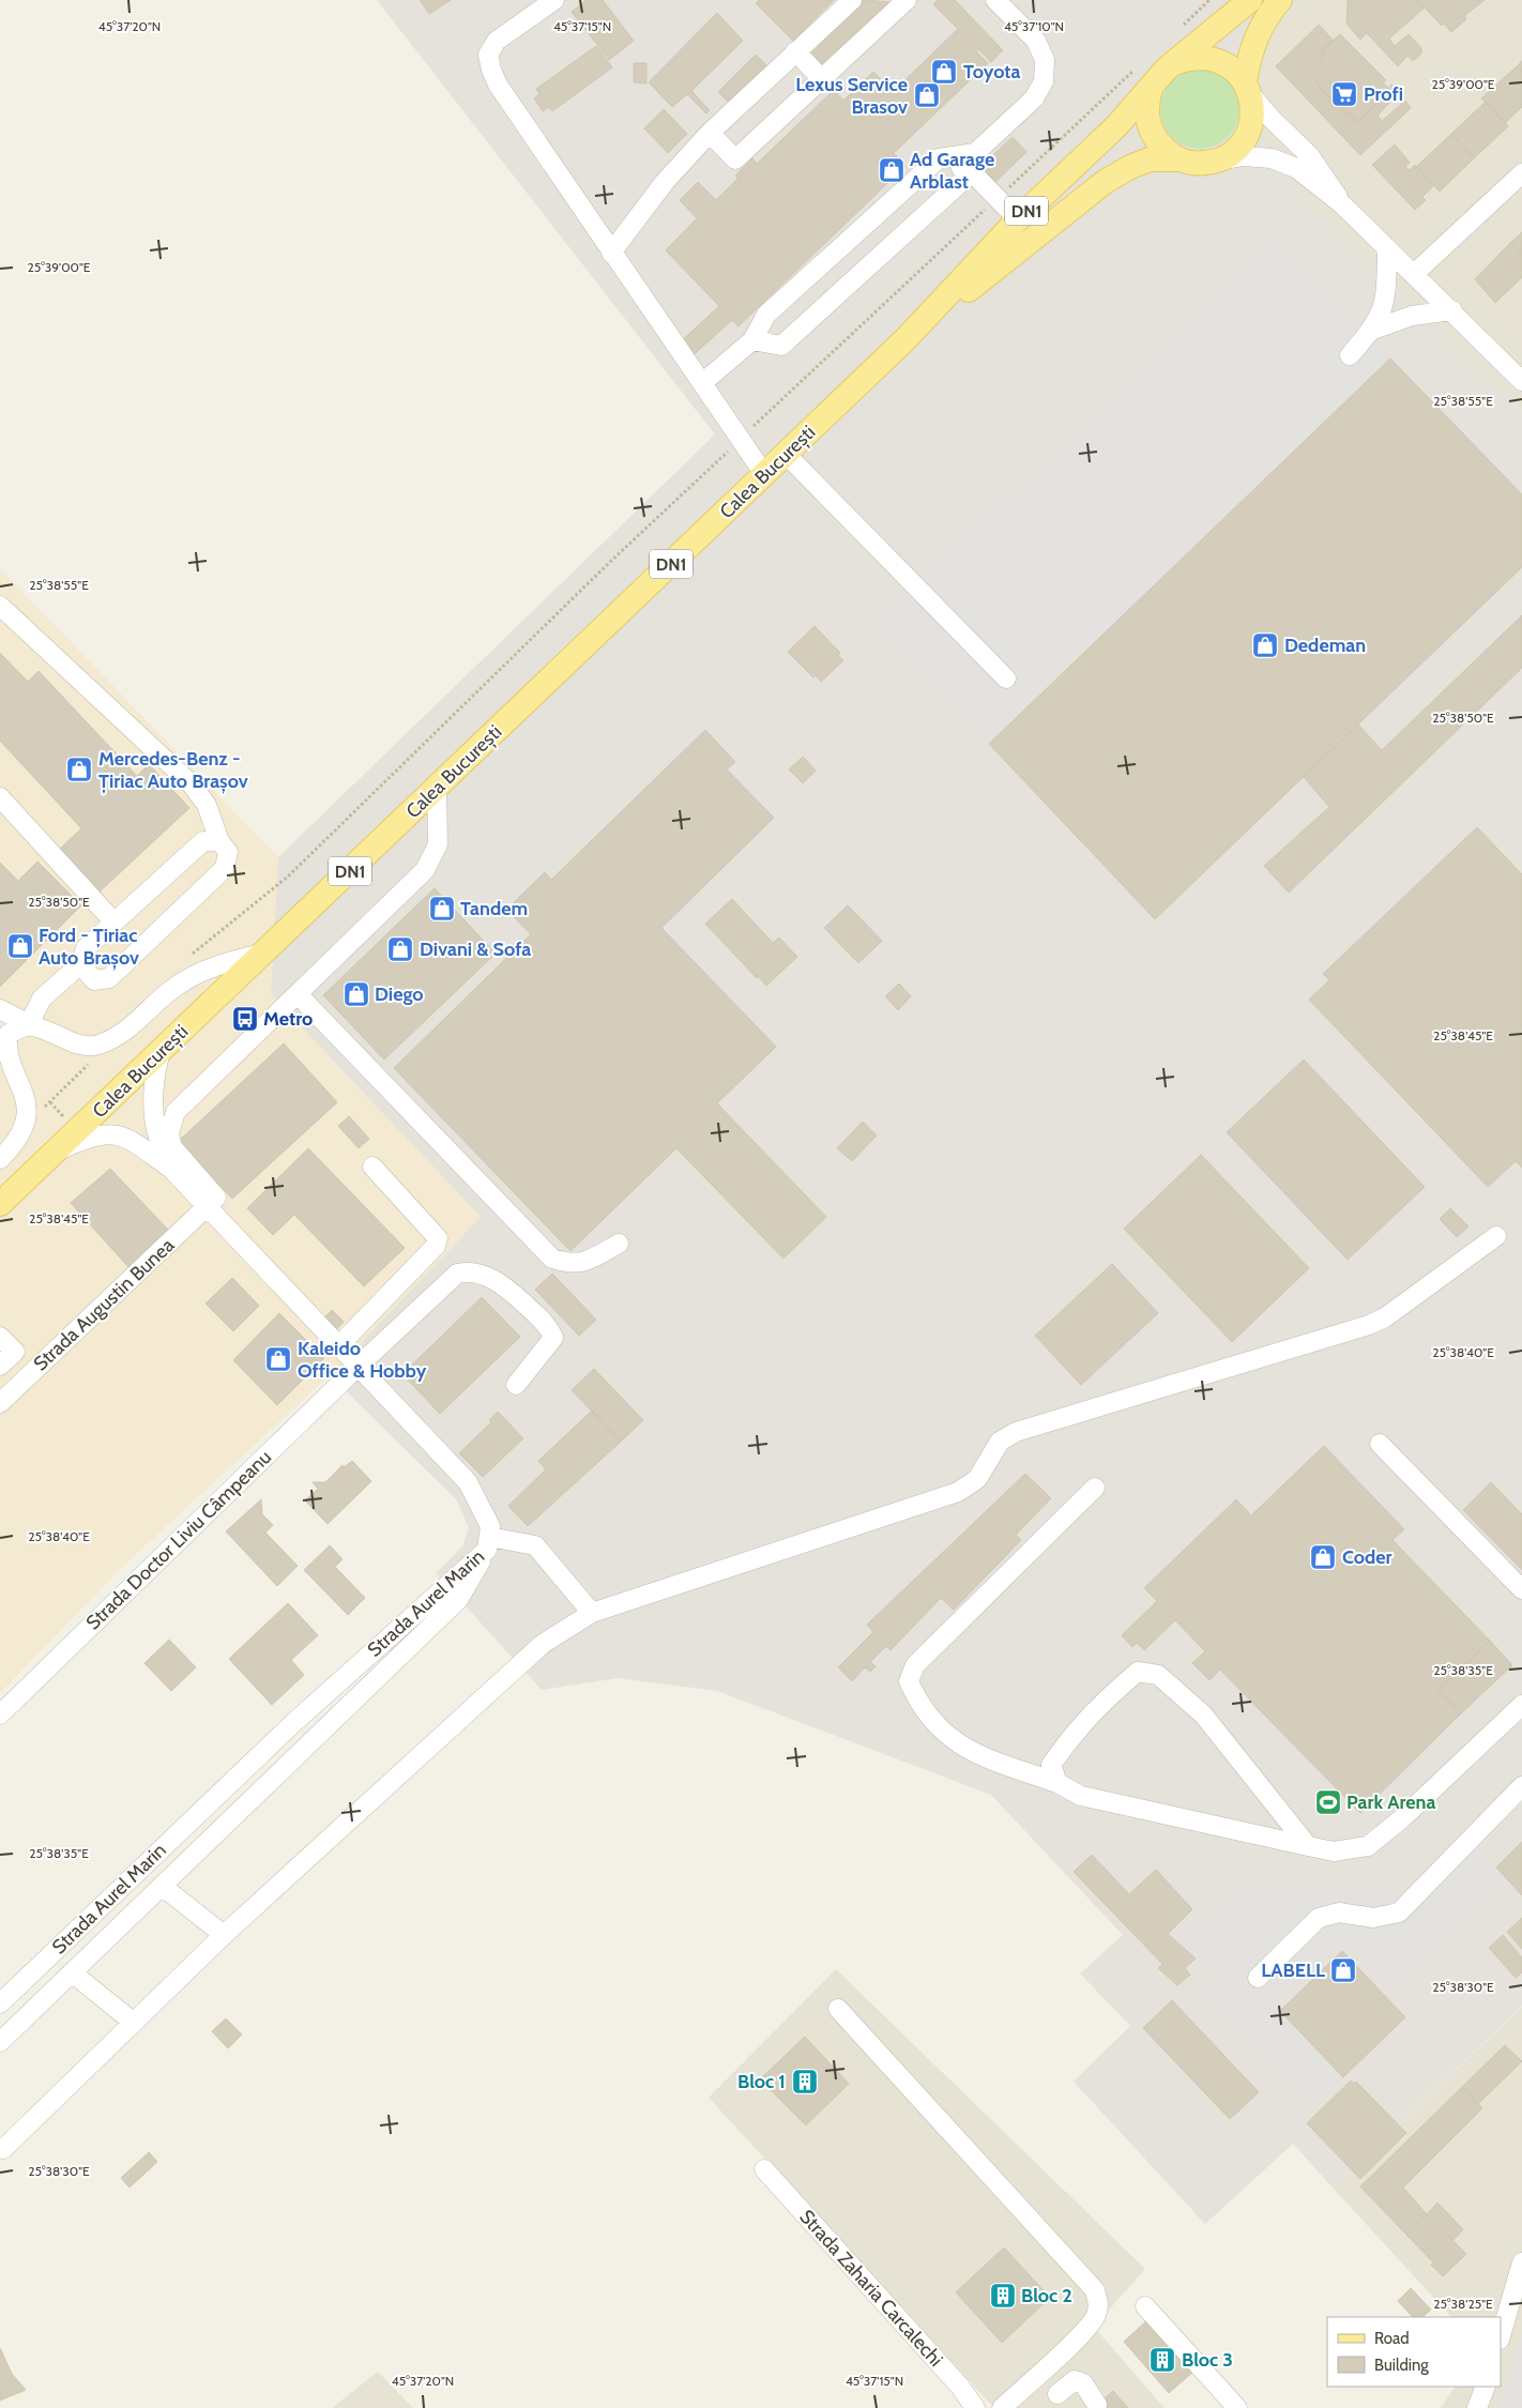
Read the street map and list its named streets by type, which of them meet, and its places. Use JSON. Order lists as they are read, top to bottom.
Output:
{
  "streets": {
    "main road": ["DN1", "Calea București"],
    "street": [
      "Strada Augustin Bunea",
      "Strada Doctor Liviu Câmpeanu",
      "Strada Aurel Marin",
      "Strada Zaharia Carcalechi"
    ]
  },
  "crossings": [
    ["Calea București", "Strada Aurel Marin"],
    ["Strada Augustin Bunea", "Strada Aurel Marin"],
    ["Strada Doctor Liviu Câmpeanu", "Strada Aurel Marin"]
  ],
  "places": {
    "shop": [
      "Toyota",
      "Lexus Service Brasov",
      "Ad Garage Arblast",
      "Dedeman",
      "Mercedes-Benz - Țiriac Auto Brașov",
      "Tandem",
      "Ford - Țiriac Auto Brașov",
      "Divani & Sofa",
      "Diego",
      "Kaleido Office & Hobby",
      "Coder",
      "LABELL"
    ],
    "supermarket": ["Profi"],
    "bus stop": ["Metro"],
    "sports": ["Park Arena"],
    "building": ["Bloc 1", "Bloc 2", "Bloc 3"]
  },
  "legend": ["Road", "Building"],
  "coordinates": [
    "45°37'20\"N",
    "45°37'15\"N",
    "45°37'10\"N",
    "25°39'00\"E",
    "25°38'55\"E",
    "25°38'50\"E",
    "25°38'45\"E",
    "25°38'40\"E",
    "25°38'35\"E",
    "25°38'30\"E",
    "25°38'25\"E"
  ]
}
